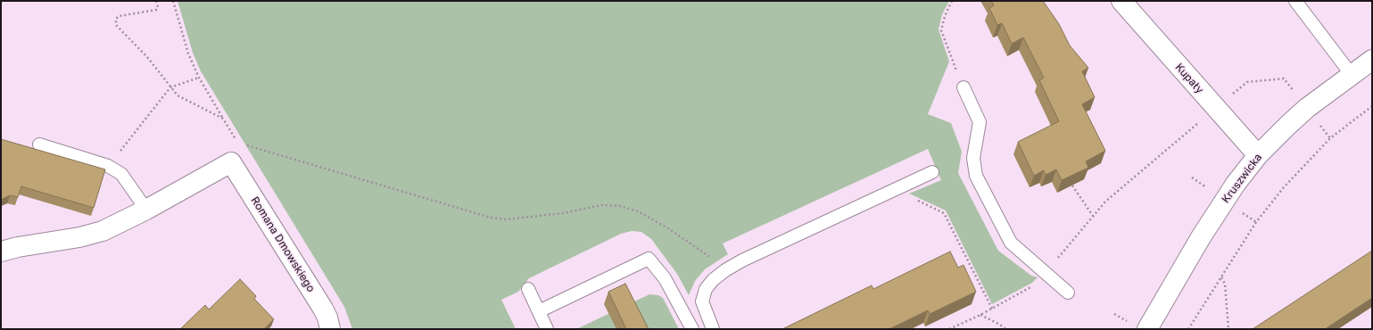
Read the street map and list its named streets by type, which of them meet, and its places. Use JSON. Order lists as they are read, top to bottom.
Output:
{
  "streets": {
    "street": ["Kupały", "Kruszwicka", "Romana Dmowskiego"]
  },
  "crossings": [
    ["Kupały", "Kruszwicka"]
  ]
}
